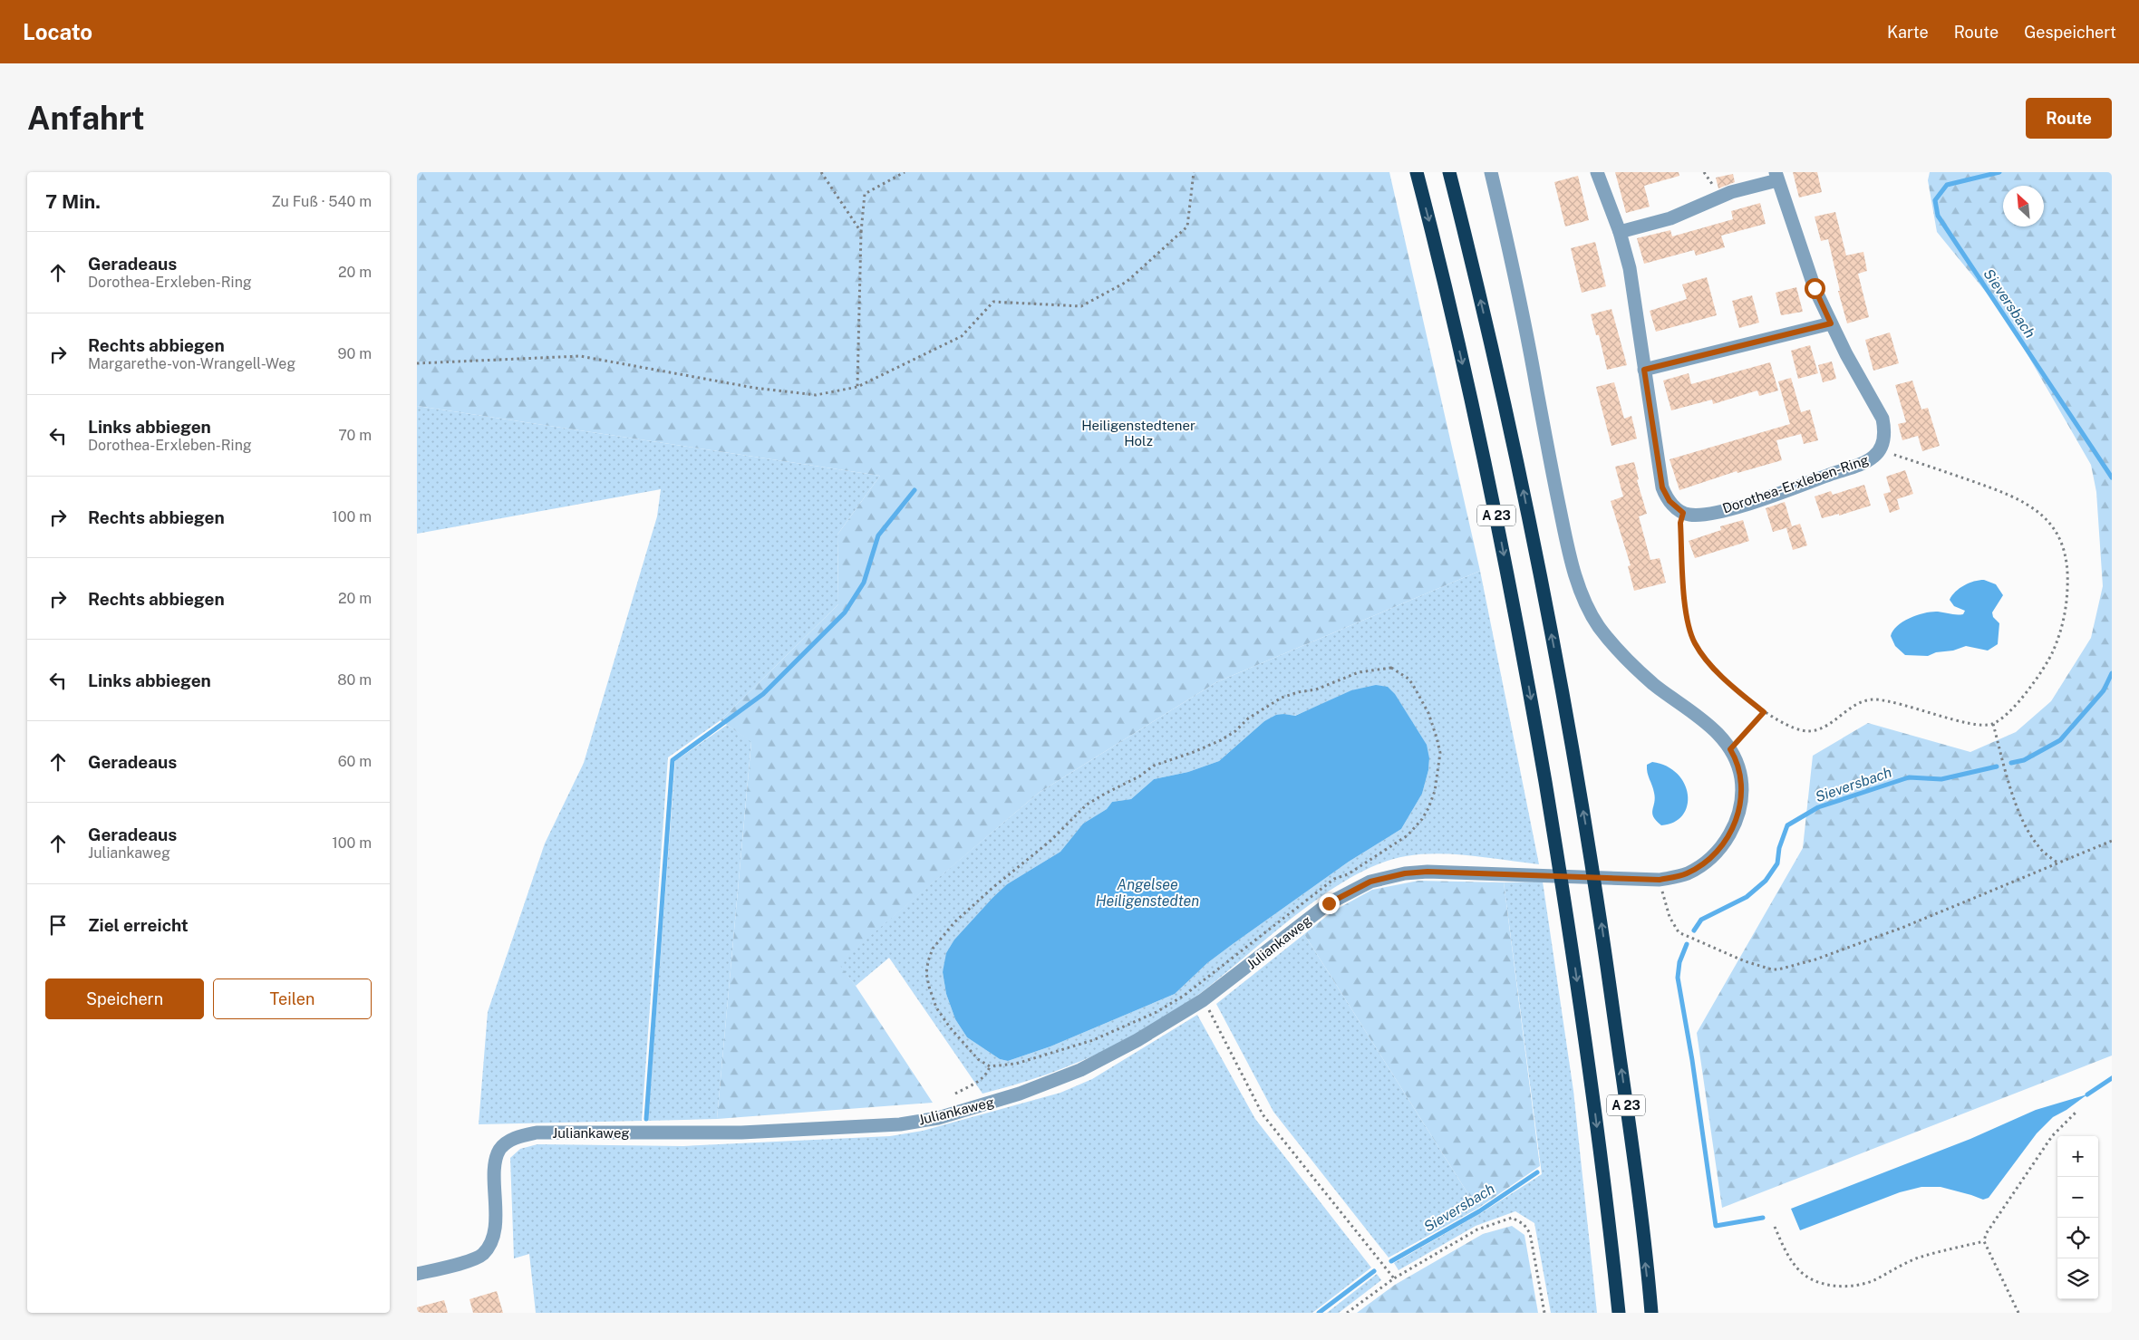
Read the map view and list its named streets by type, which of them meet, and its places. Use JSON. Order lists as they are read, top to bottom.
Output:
{
  "streets": {
    "highway": ["A 23"],
    "street": ["Dorothea-Erxleben-Ring", "Juliankaweg"]
  },
  "water": ["Sieversbach", "Angelsee Heiligenstedten"],
  "parks": ["Heiligenstedtener Holz"],
  "north": "top left",
  "page": {
    "header": "Locato",
    "nav": ["Karte", "Route", "Gespeichert"],
    "buttons": [
      "Route",
      ["Speichern", "Teilen"]
    ],
    "title": "Anfahrt",
    "heading": ["7 Min.", "Zu Fuß · 540 m"],
    "list": [
      ["Geradeaus", "Dorothea-Erxleben-Ring", "20 m"],
      ["Rechts abbiegen", "Margarethe-von-Wrangell-Weg", "90 m"],
      ["Links abbiegen", "Dorothea-Erxleben-Ring", "70 m"],
      ["Rechts abbiegen", "100 m"],
      ["Rechts abbiegen", "20 m"],
      ["Links abbiegen", "80 m"],
      ["Geradeaus", "60 m"],
      ["Geradeaus", "Juliankaweg", "100 m"],
      "Ziel erreicht"
    ],
    "map_buttons": ["+", "−"]
  }
}
